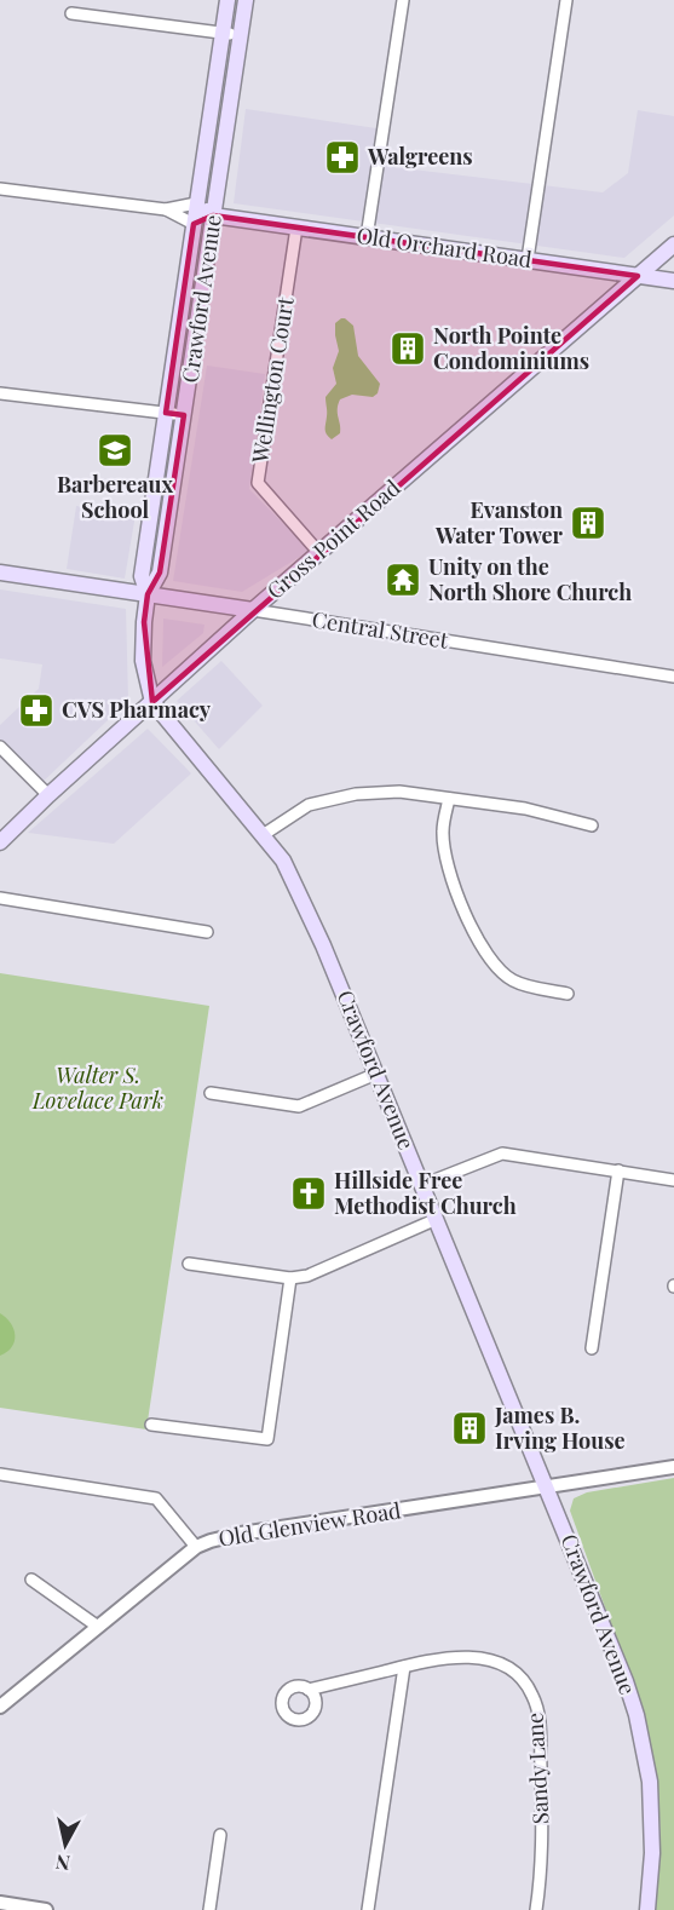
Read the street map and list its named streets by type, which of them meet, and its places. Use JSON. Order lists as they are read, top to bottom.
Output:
{
  "streets": {
    "main road": [
      "Old Orchard Road",
      "Crawford Avenue",
      "Gross Point Road",
      "Central Street"
    ],
    "street": ["Wellington Court", "Old Glenview Road", "Sandy Lane"]
  },
  "crossings": [
    ["Old Orchard Road", "Crawford Avenue"],
    ["Old Orchard Road", "Wellington Court"],
    ["Old Orchard Road", "Gross Point Road"],
    ["Crawford Avenue", "Gross Point Road"],
    ["Crawford Avenue", "Central Street"],
    ["Crawford Avenue", "Old Glenview Road"],
    ["Wellington Court", "Gross Point Road"],
    ["Gross Point Road", "Central Street"]
  ],
  "parks": ["Walter S. Lovelace Park"],
  "places": {
    "pharmacy": ["Walgreens", "CVS Pharmacy"],
    "building": ["North Pointe Condominiums", "Evanston Water Tower", "James B. Irving House"],
    "school or university": ["Barbereaux School"],
    "temple": ["Unity on the North Shore Church"],
    "church": ["Hillside Free Methodist Church"]
  },
  "north": "bottom"
}
